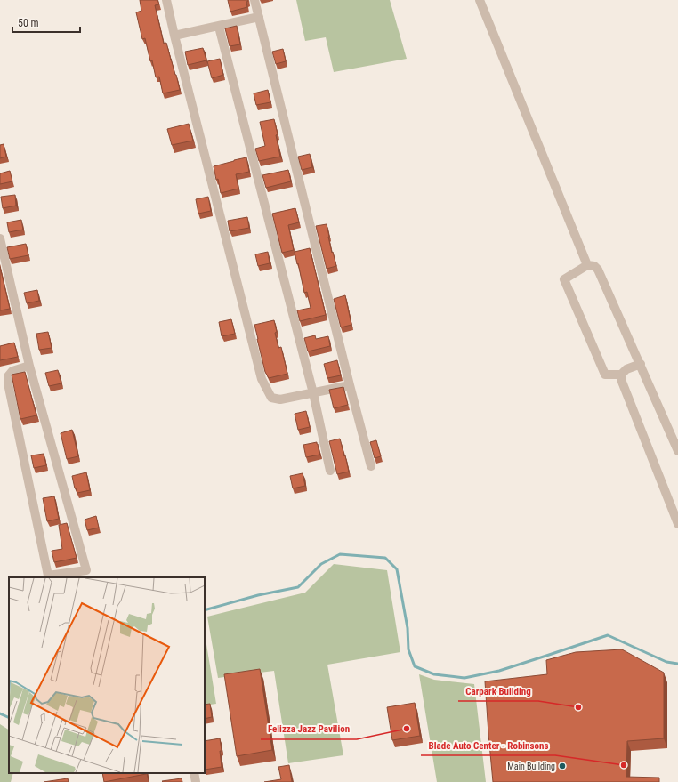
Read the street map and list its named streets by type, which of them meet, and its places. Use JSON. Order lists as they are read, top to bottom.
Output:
{
  "places": [
    "Carpark Building",
    "Felizza Jazz Pavilion",
    "Blade Auto Center - Robinsons",
    "Main Building"
  ],
  "scale_bar": "50 m"
}
